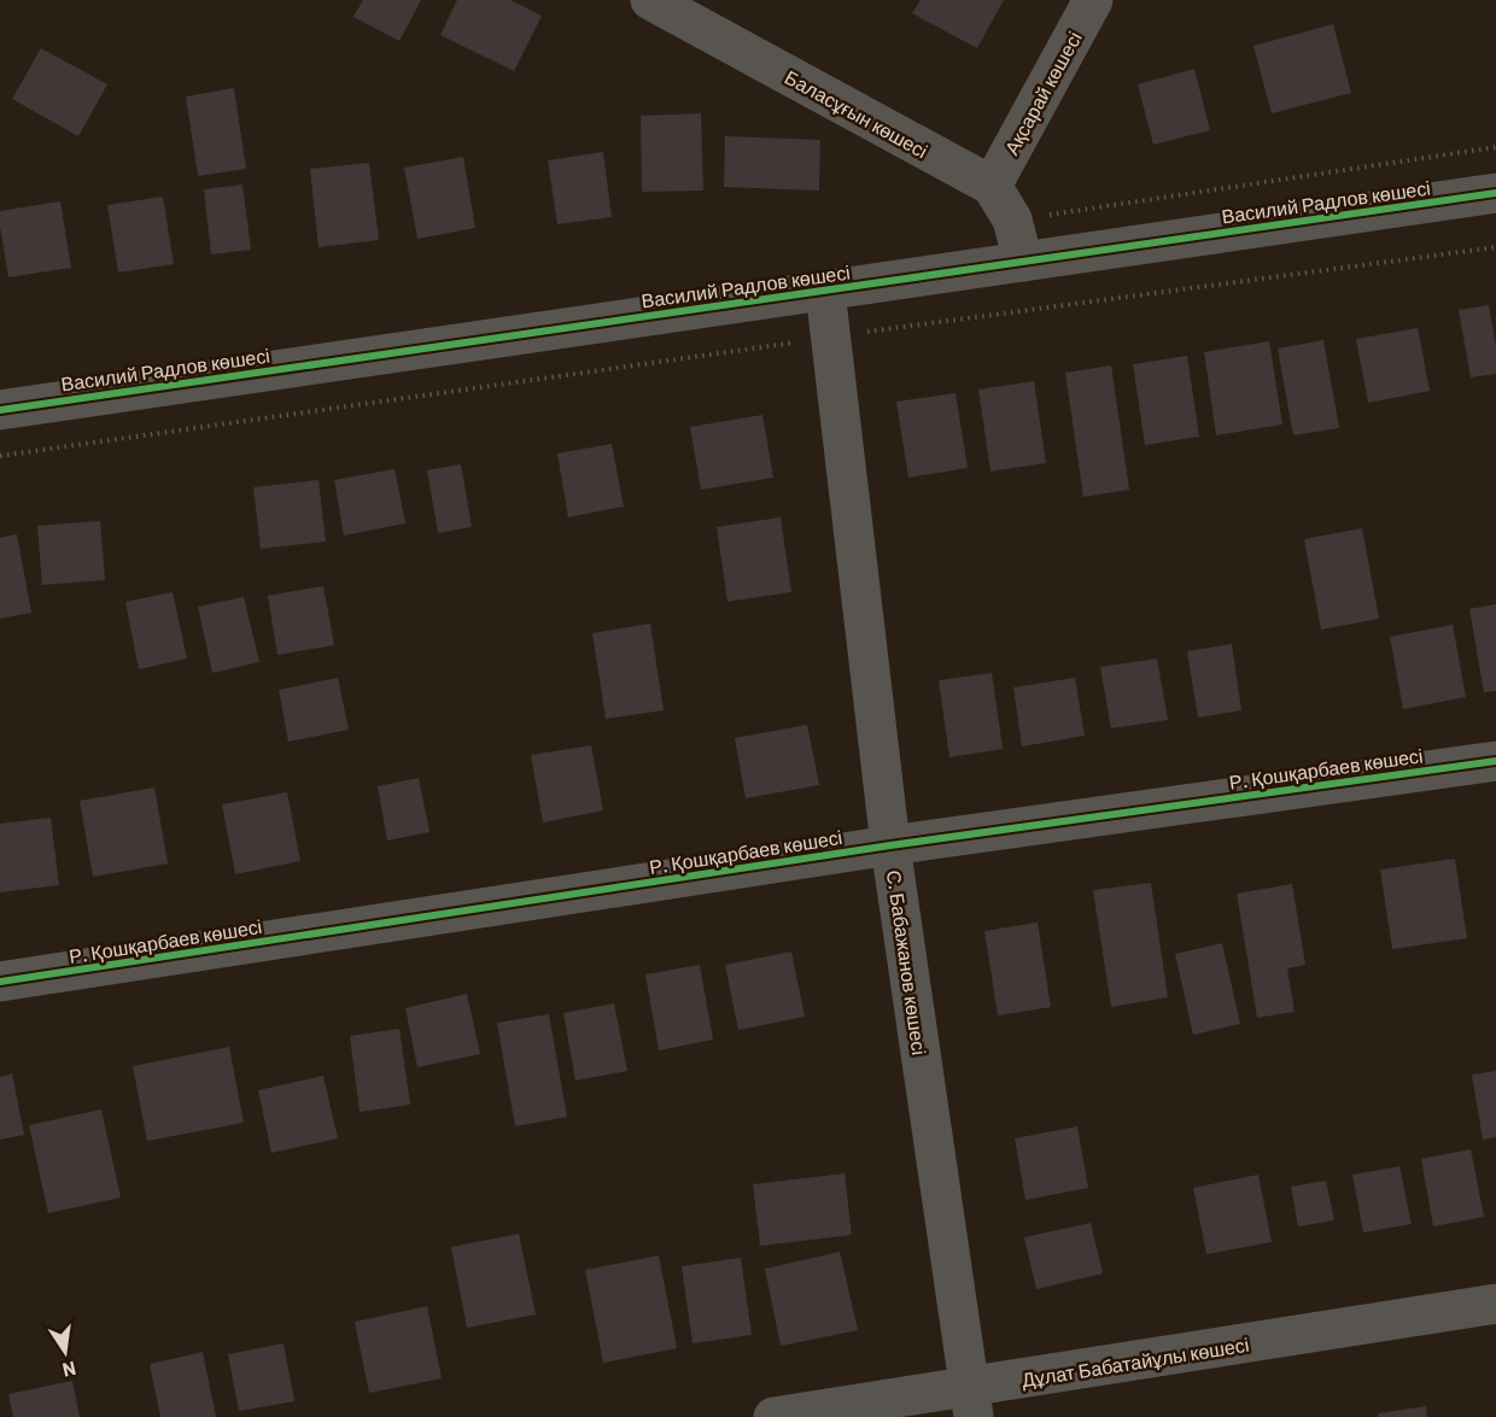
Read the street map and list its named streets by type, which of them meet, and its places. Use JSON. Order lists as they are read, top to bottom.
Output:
{
  "streets": {
    "street": [
      "Ақсарай көшесі",
      "Баласұғын көшесі",
      "Василий Радлов көшесі",
      "Р. Қошқарбаев көшесі",
      "С. Бабажанов көшесі",
      "Дұлат Бабатайұлы көшесі"
    ]
  },
  "crossings": [
    ["Ақсарай көшесі", "Баласұғын көшесі"],
    ["Василий Радлов көшесі", "С. Бабажанов көшесі"],
    ["Р. Қошқарбаев көшесі", "С. Бабажанов көшесі"],
    ["С. Бабажанов көшесі", "Дұлат Бабатайұлы көшесі"]
  ],
  "north": "bottom"
}
